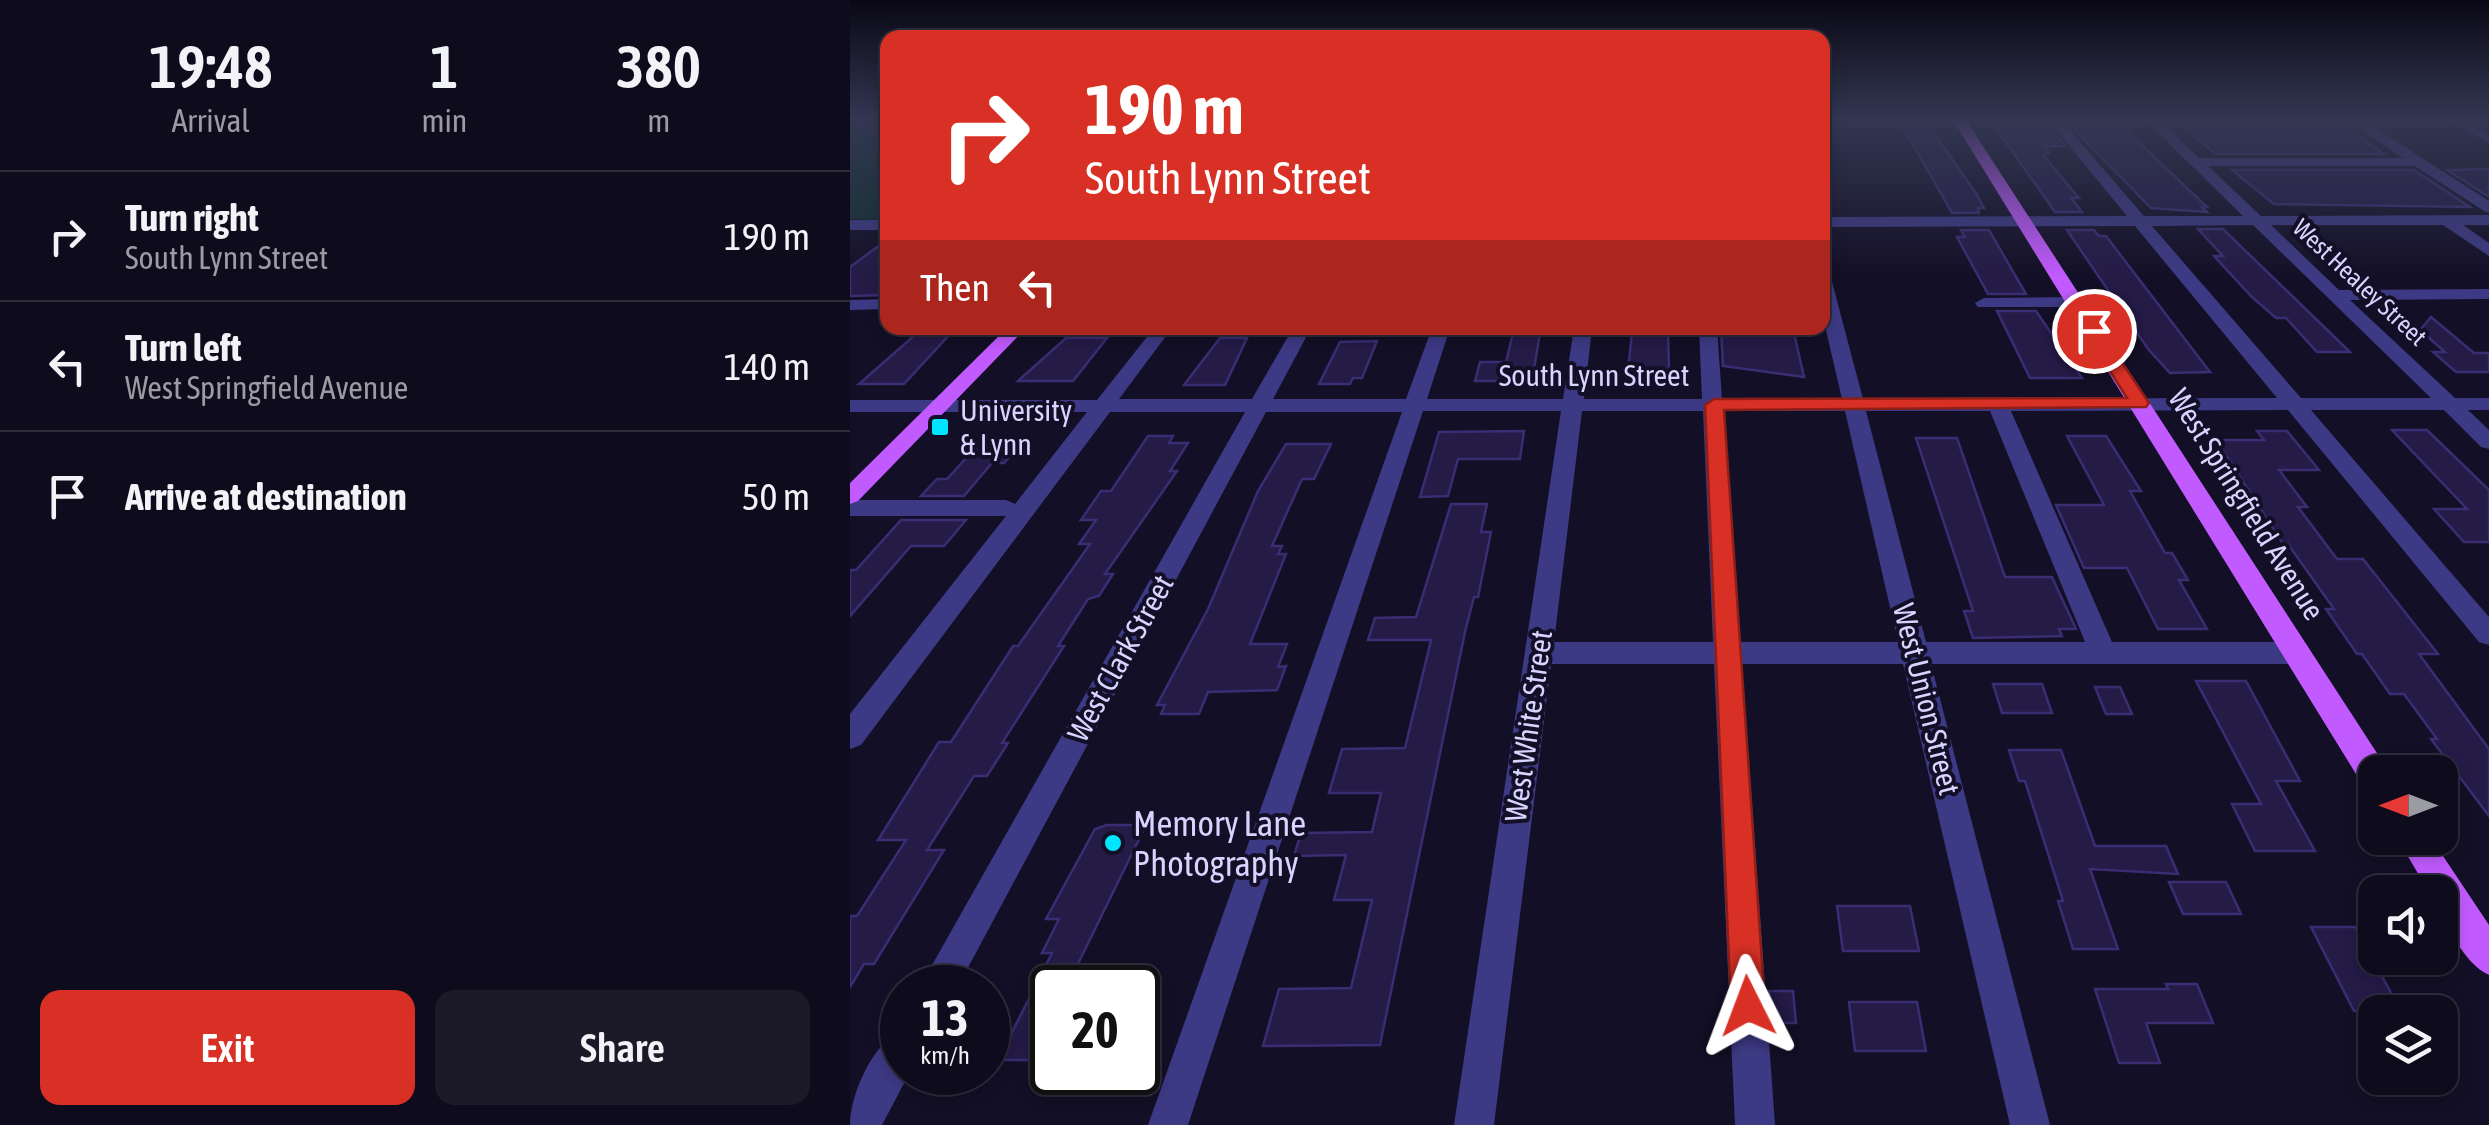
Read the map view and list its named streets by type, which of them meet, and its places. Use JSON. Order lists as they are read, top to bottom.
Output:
{
  "streets": {
    "main road": ["West Springfield Avenue"],
    "street": [
      "West Healey Street",
      "South Lynn Street",
      "West Clark Street",
      "West Union Street",
      "West White Street"
    ]
  },
  "crossings": [
    ["West Healey Street", "South Lynn Street"],
    ["South Lynn Street", "West Springfield Avenue"],
    ["South Lynn Street", "West Clark Street"],
    ["South Lynn Street", "West Union Street"],
    ["South Lynn Street", "West White Street"]
  ],
  "places": {
    "transit": ["University & Lynn"],
    "other": ["Memory Lane Photography"]
  },
  "north": "left",
  "page": {
    "eta": [
      "19:48",
      "Arrival",
      "1",
      "min",
      "380",
      "m"
    ],
    "turn": ["190 m", "South Lynn Street"],
    "list": [
      {
        "name": "Turn right",
        "note": "South Lynn Street",
        "value": "190 m"
      },
      {
        "name": "Turn left",
        "note": "West Springfield Avenue",
        "value": "140 m"
      },
      {
        "name": "Arrive at destination",
        "value": "50 m"
      }
    ],
    "then": "Then",
    "speed": "13 km/h",
    "limit": "20",
    "buttons": ["Exit", "Share"]
  }
}
